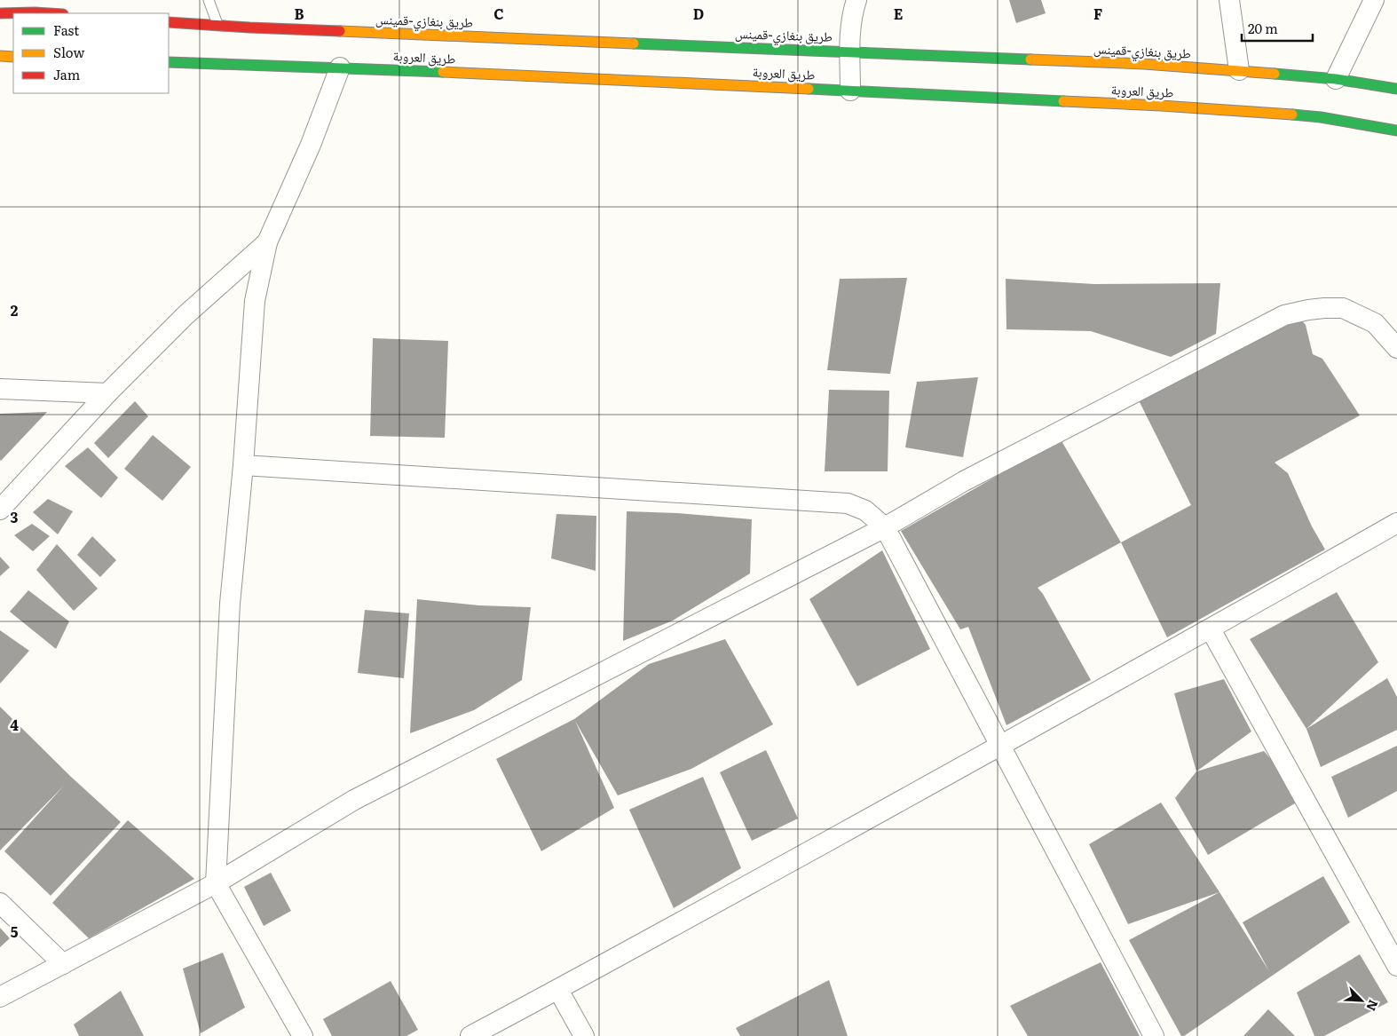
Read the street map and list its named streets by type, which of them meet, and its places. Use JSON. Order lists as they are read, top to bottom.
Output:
{
  "streets": {
    "main road": ["طريق بنغازي-قمينس", "طريق العروبة"]
  },
  "legend": ["Fast", "Slow", "Jam"],
  "scale_bar": "20 m",
  "north": "bottom right",
  "grid": {
    "columns": [
      "B",
      "C",
      "D",
      "E",
      "F"
    ],
    "rows": [
      "2",
      "3",
      "4",
      "5"
    ]
  }
}
